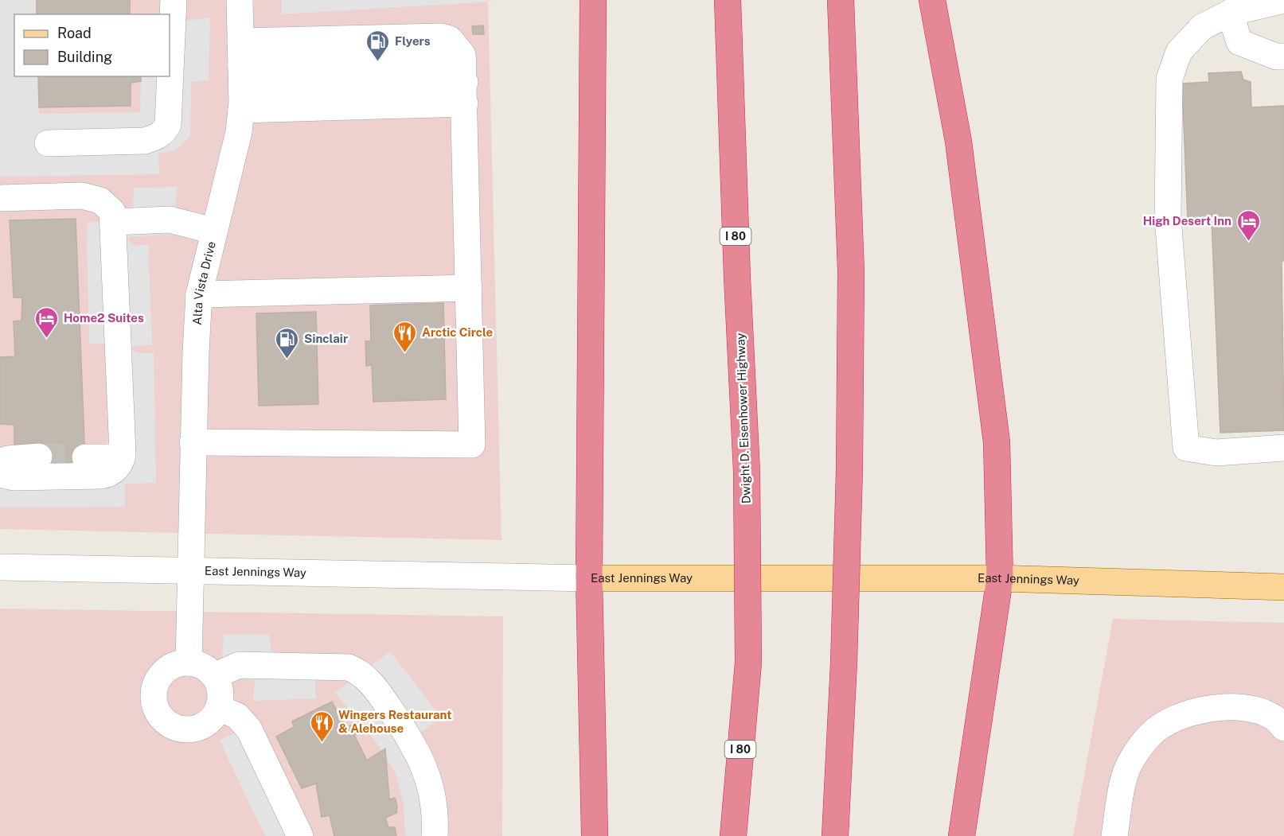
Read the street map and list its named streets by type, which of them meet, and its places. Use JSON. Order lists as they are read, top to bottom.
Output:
{
  "streets": {
    "highway": ["I 80", "Dwight D. Eisenhower Highway"],
    "main road": ["East Jennings Way"],
    "street": ["Alta Vista Drive"]
  },
  "crossings": [
    ["Alta Vista Drive", "East Jennings Way"]
  ],
  "places": {
    "fuel station": ["Flyers", "Sinclair"],
    "hotel": ["High Desert Inn", "Home2 Suites"],
    "restaurant": ["Arctic Circle", "Wingers Restaurant & Alehouse"]
  },
  "legend": ["Road", "Building"]
}
